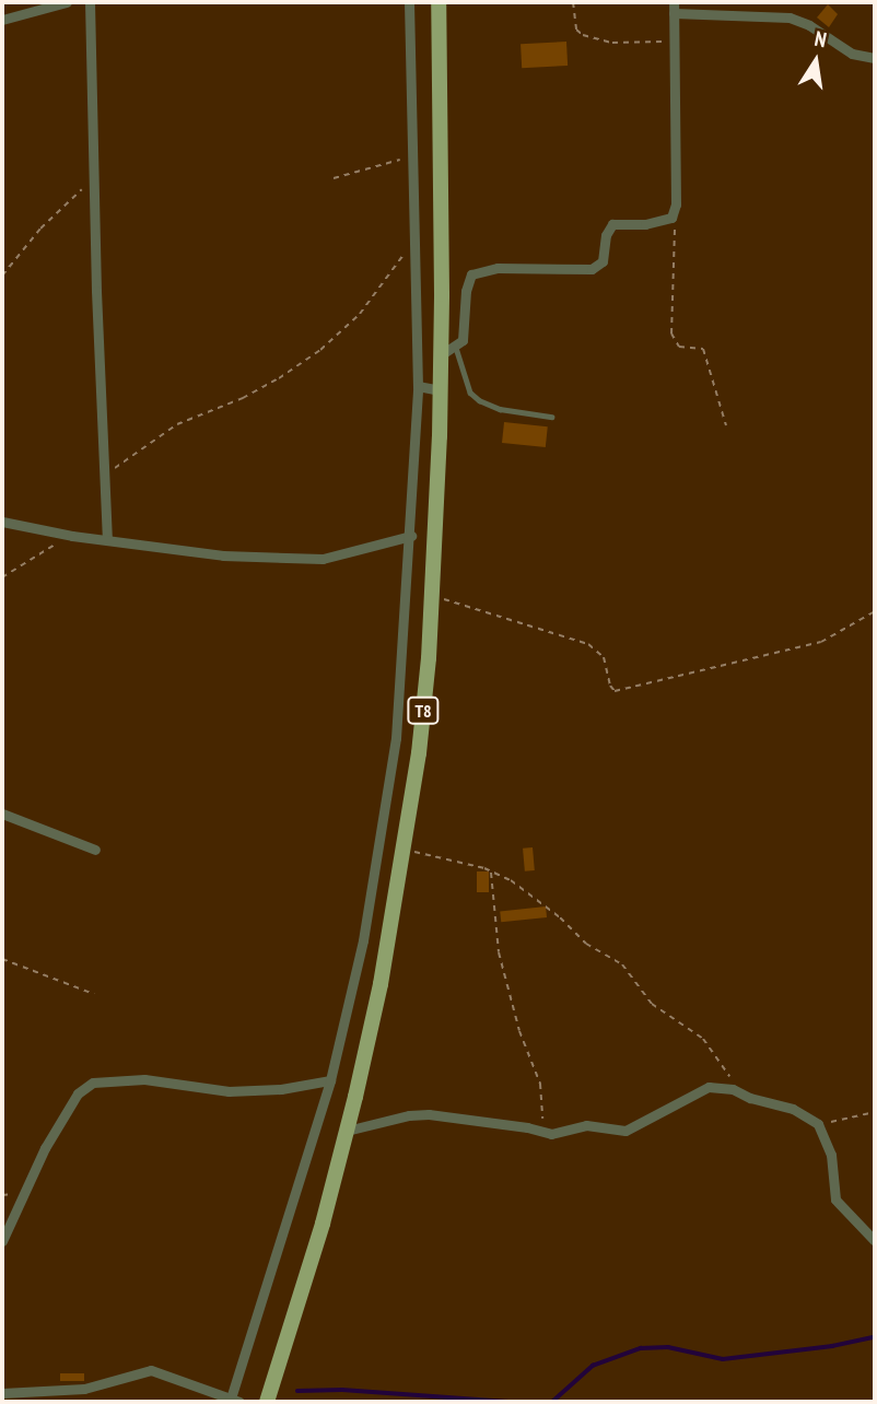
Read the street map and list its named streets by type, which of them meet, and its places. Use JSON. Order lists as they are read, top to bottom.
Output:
{
  "streets": {
    "main road": ["T8"]
  },
  "north": "top"
}
